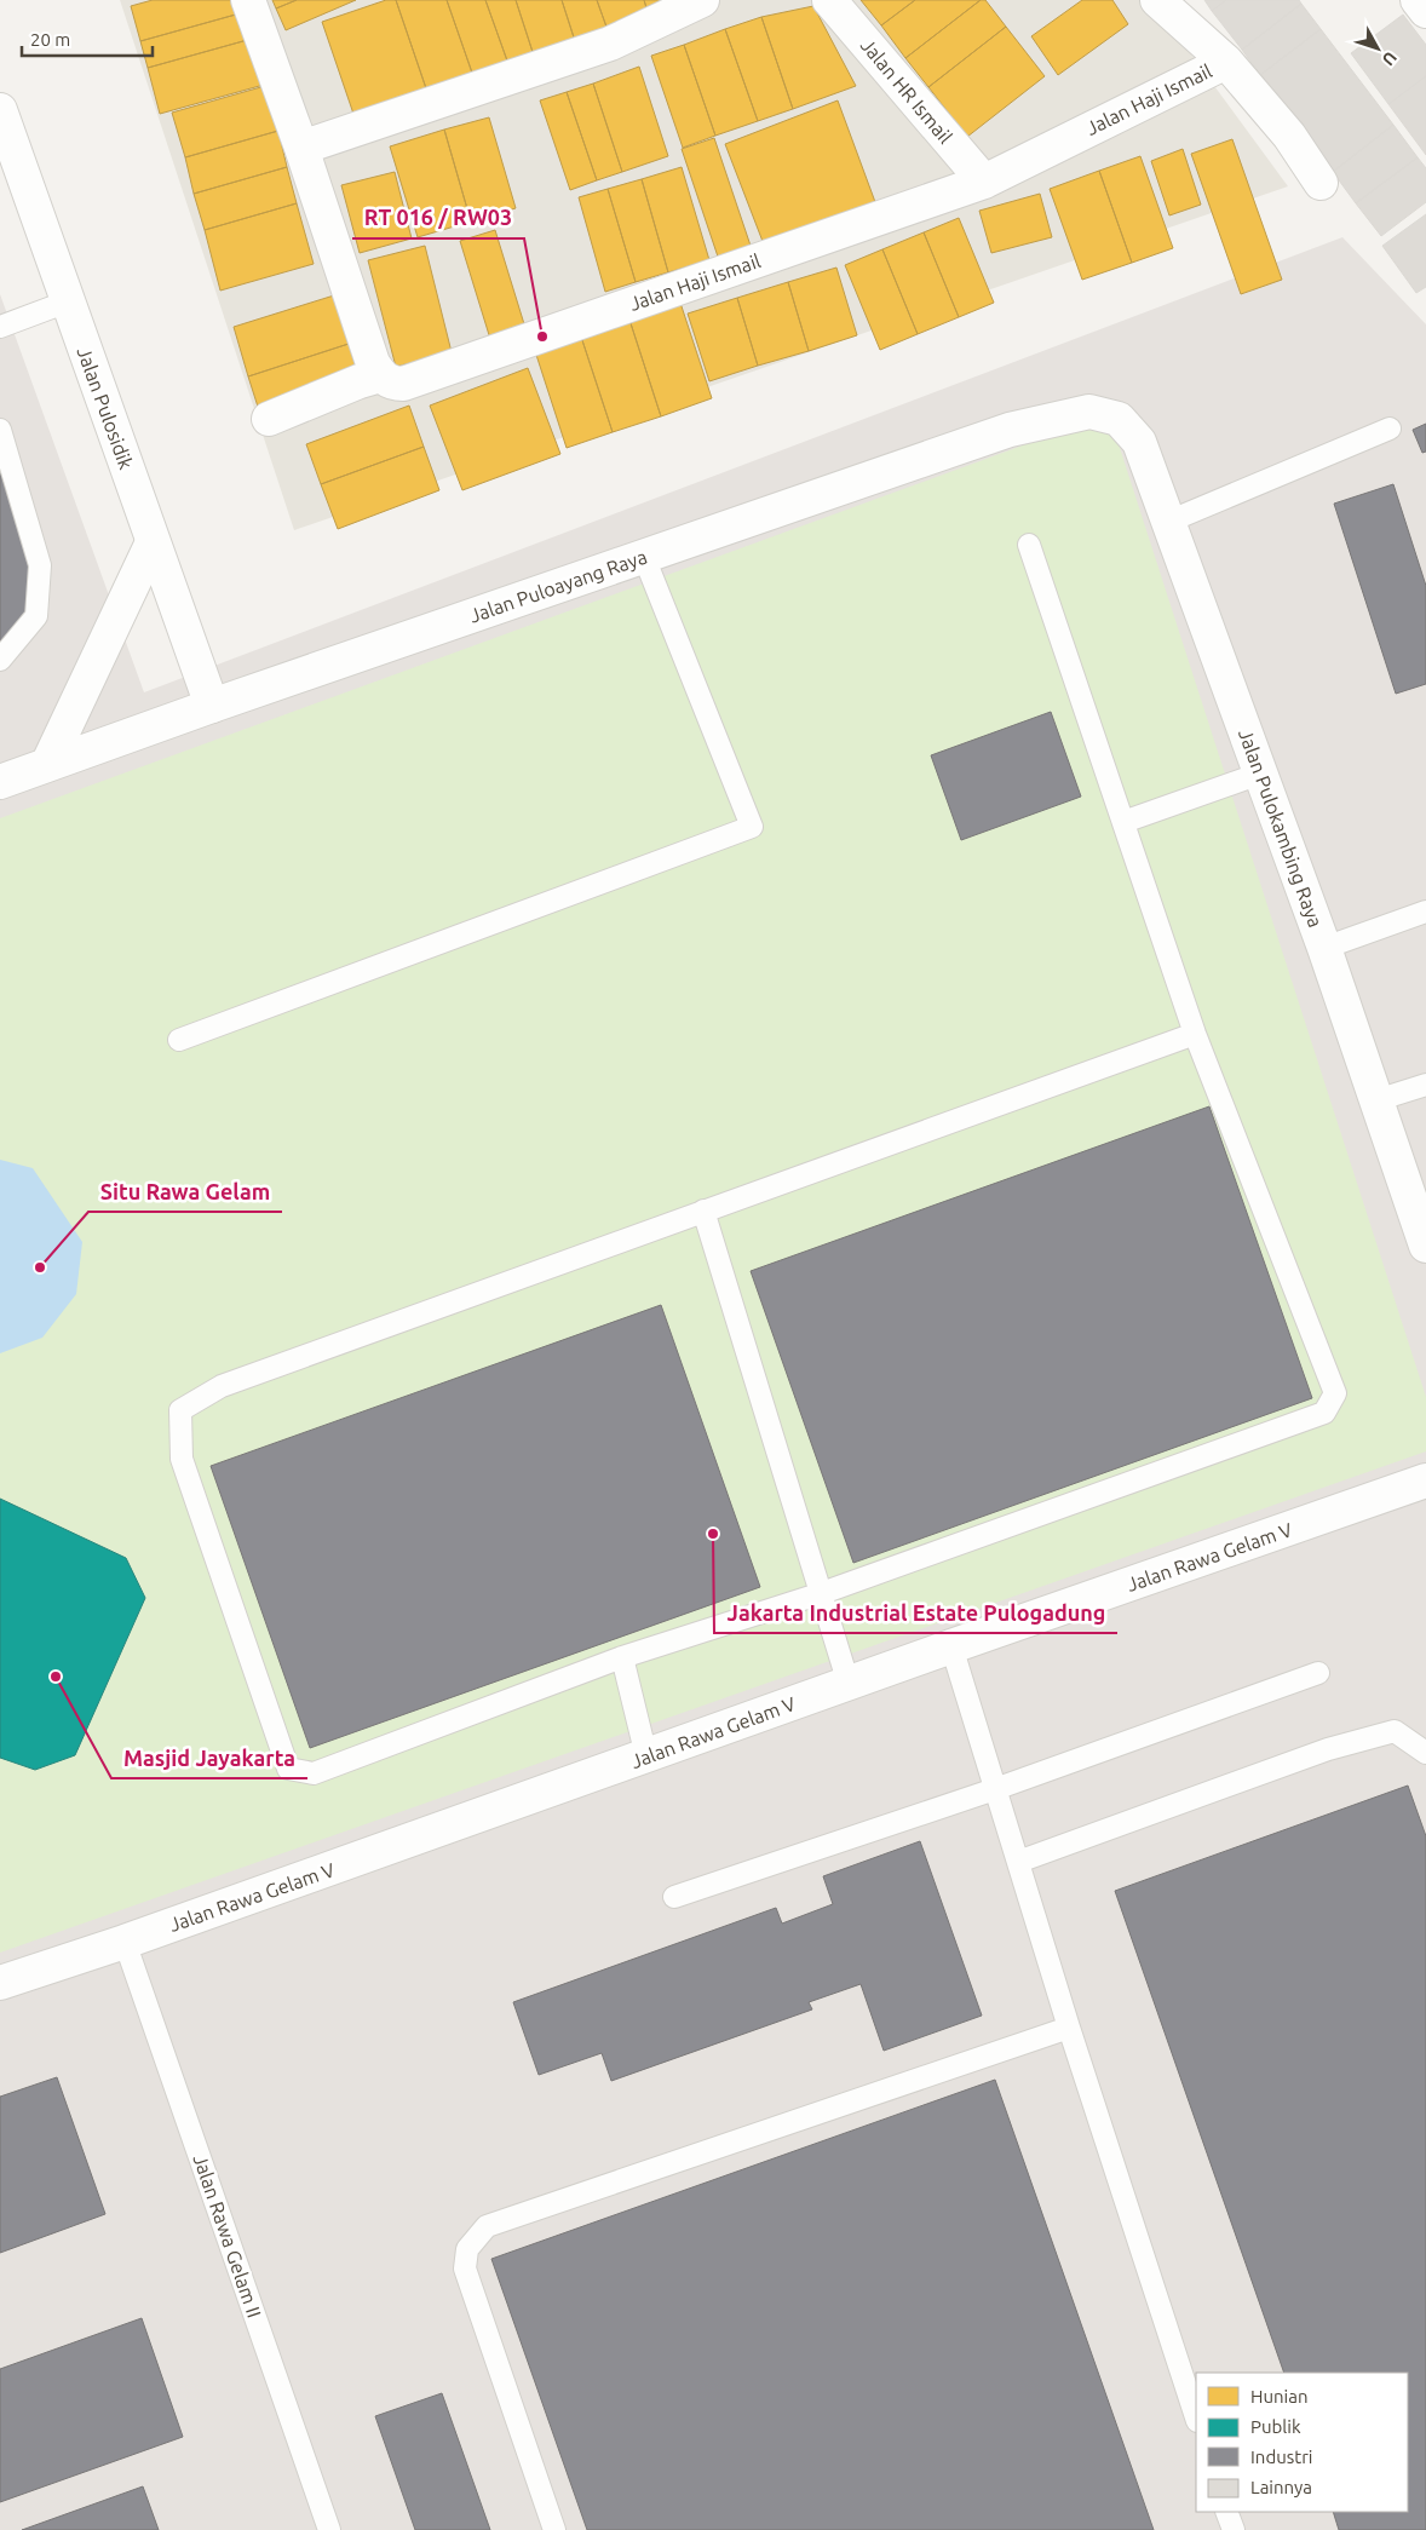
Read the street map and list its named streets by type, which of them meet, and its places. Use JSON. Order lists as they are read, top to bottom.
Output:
{
  "streets": {
    "street": [
      "Jalan HR Ismail",
      "Jalan Haji Ismail",
      "Jalan Pulosidik",
      "Jalan Puloayang Raya",
      "Jalan Pulokambing Raya",
      "Jalan Rawa Gelam V"
    ],
    "lane": ["Jalan Rawa Gelam II"]
  },
  "crossings": [
    ["Jalan HR Ismail", "Jalan Haji Ismail"],
    ["Jalan Pulosidik", "Jalan Puloayang Raya"],
    ["Jalan Puloayang Raya", "Jalan Pulokambing Raya"],
    ["Jalan Rawa Gelam V", "Jalan Rawa Gelam II"]
  ],
  "places": [
    "RT 016 / RW03",
    "Situ Rawa Gelam",
    "Jakarta Industrial Estate Pulogadung",
    "Masjid Jayakarta"
  ],
  "legend": [
    "Hunian",
    "Publik",
    "Industri",
    "Lainnya"
  ],
  "scale_bar": "20 m",
  "north": "bottom right"
}
